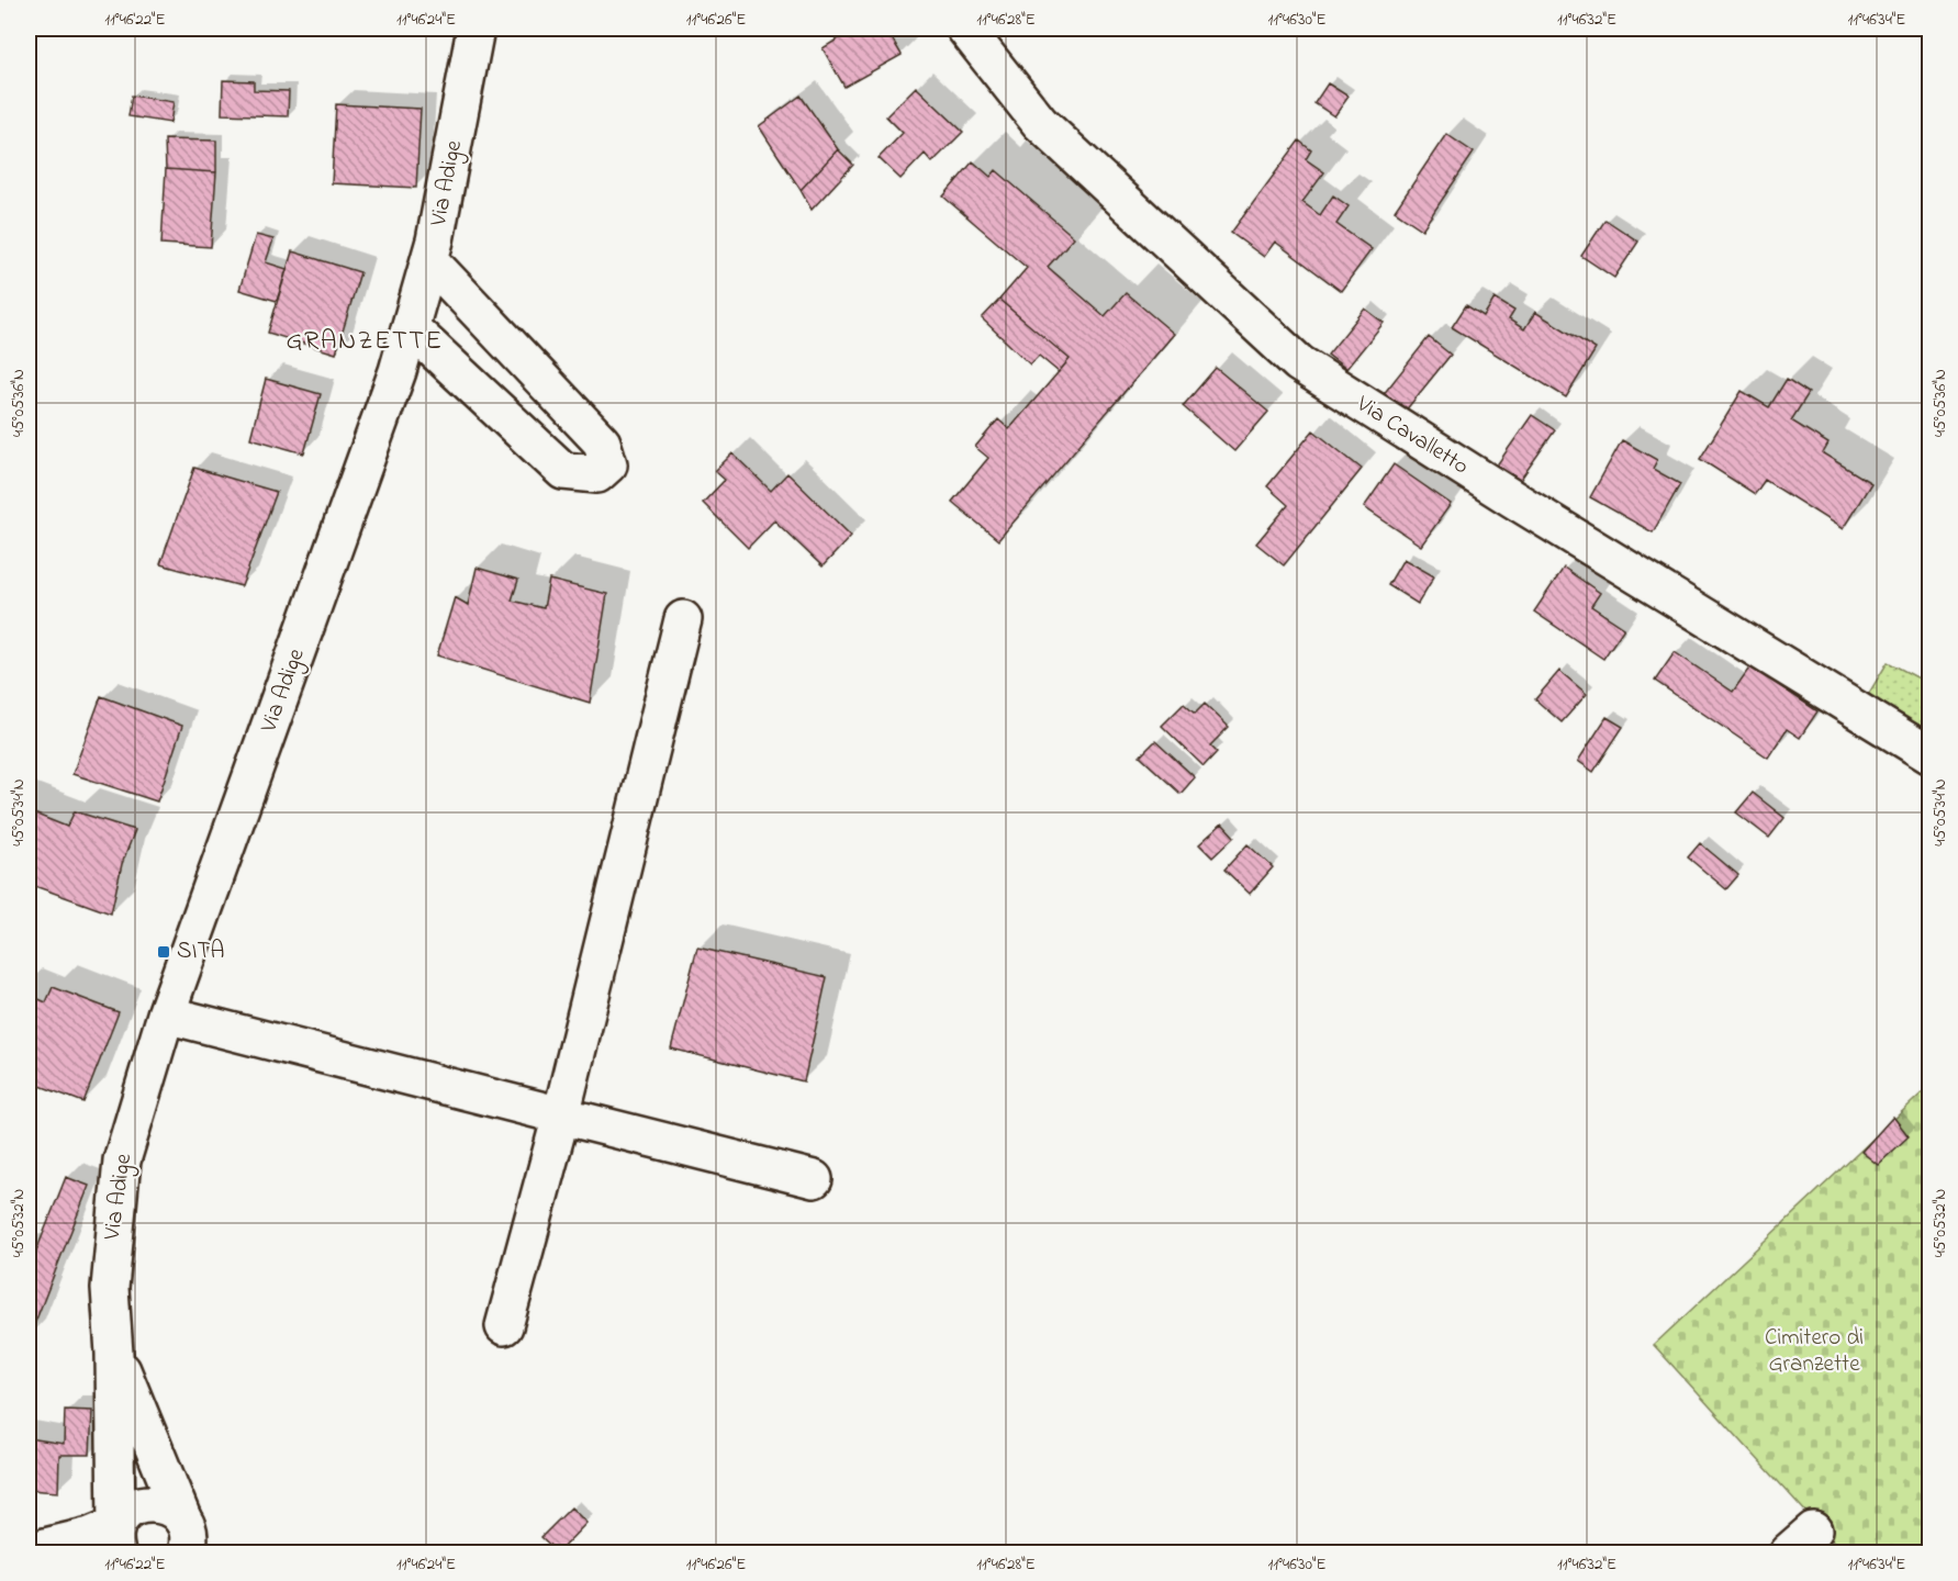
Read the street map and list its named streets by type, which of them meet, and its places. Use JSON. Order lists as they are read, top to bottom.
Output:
{
  "streets": {
    "street": ["Via Adige", "Via Cavalletto"]
  },
  "districts": ["GRANZETTE"],
  "parks": ["Cimitero di Granzette"],
  "places": {
    "transit": ["SITA"]
  },
  "coordinates": [
    "11°46'22\"E",
    "11°46'24\"E",
    "11°46'26\"E",
    "11°46'28\"E",
    "11°46'30\"E",
    "11°46'32\"E",
    "11°46'34\"E",
    "45°05'36\"N",
    "45°05'34\"N",
    "45°05'32\"N"
  ]
}
